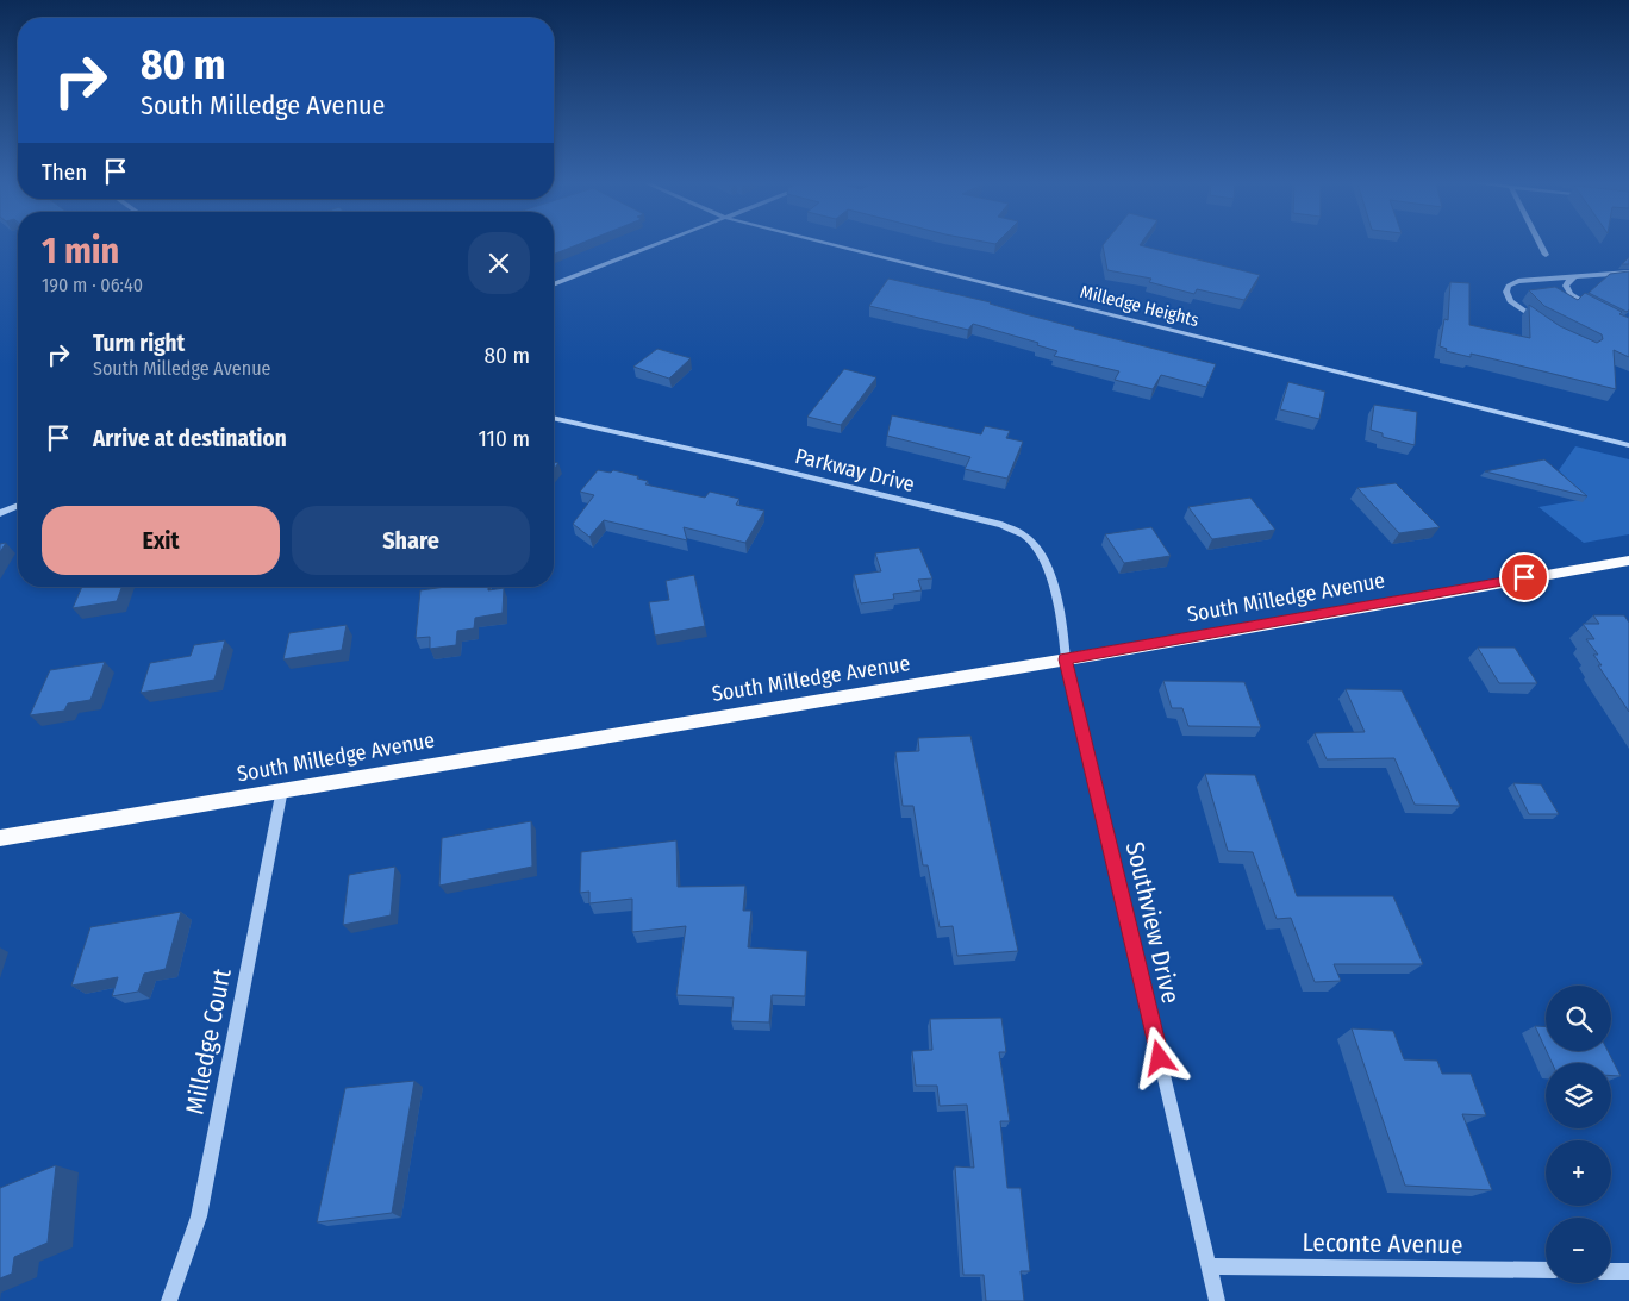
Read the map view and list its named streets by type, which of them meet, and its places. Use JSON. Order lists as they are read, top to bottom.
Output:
{
  "streets": {
    "main road": ["South Milledge Avenue"],
    "street": [
      "Milledge Heights",
      "Parkway Drive",
      "Southview Drive",
      "Milledge Court",
      "Leconte Avenue"
    ]
  },
  "crossings": [
    ["Parkway Drive", "South Milledge Avenue"],
    ["Parkway Drive", "Southview Drive"],
    ["South Milledge Avenue", "Southview Drive"],
    ["South Milledge Avenue", "Milledge Court"],
    ["Southview Drive", "Leconte Avenue"]
  ],
  "page": {
    "turn": ["80 m", "South Milledge Avenue"],
    "then": "Then",
    "heading": ["1 min", "190 m · 06:40"],
    "list": [
      {
        "name": "Turn right",
        "note": "South Milledge Avenue",
        "value": "80 m"
      },
      {
        "name": "Arrive at destination",
        "value": "110 m"
      }
    ],
    "buttons": ["Exit", "Share"],
    "map_buttons": ["+", "−"]
  }
}
